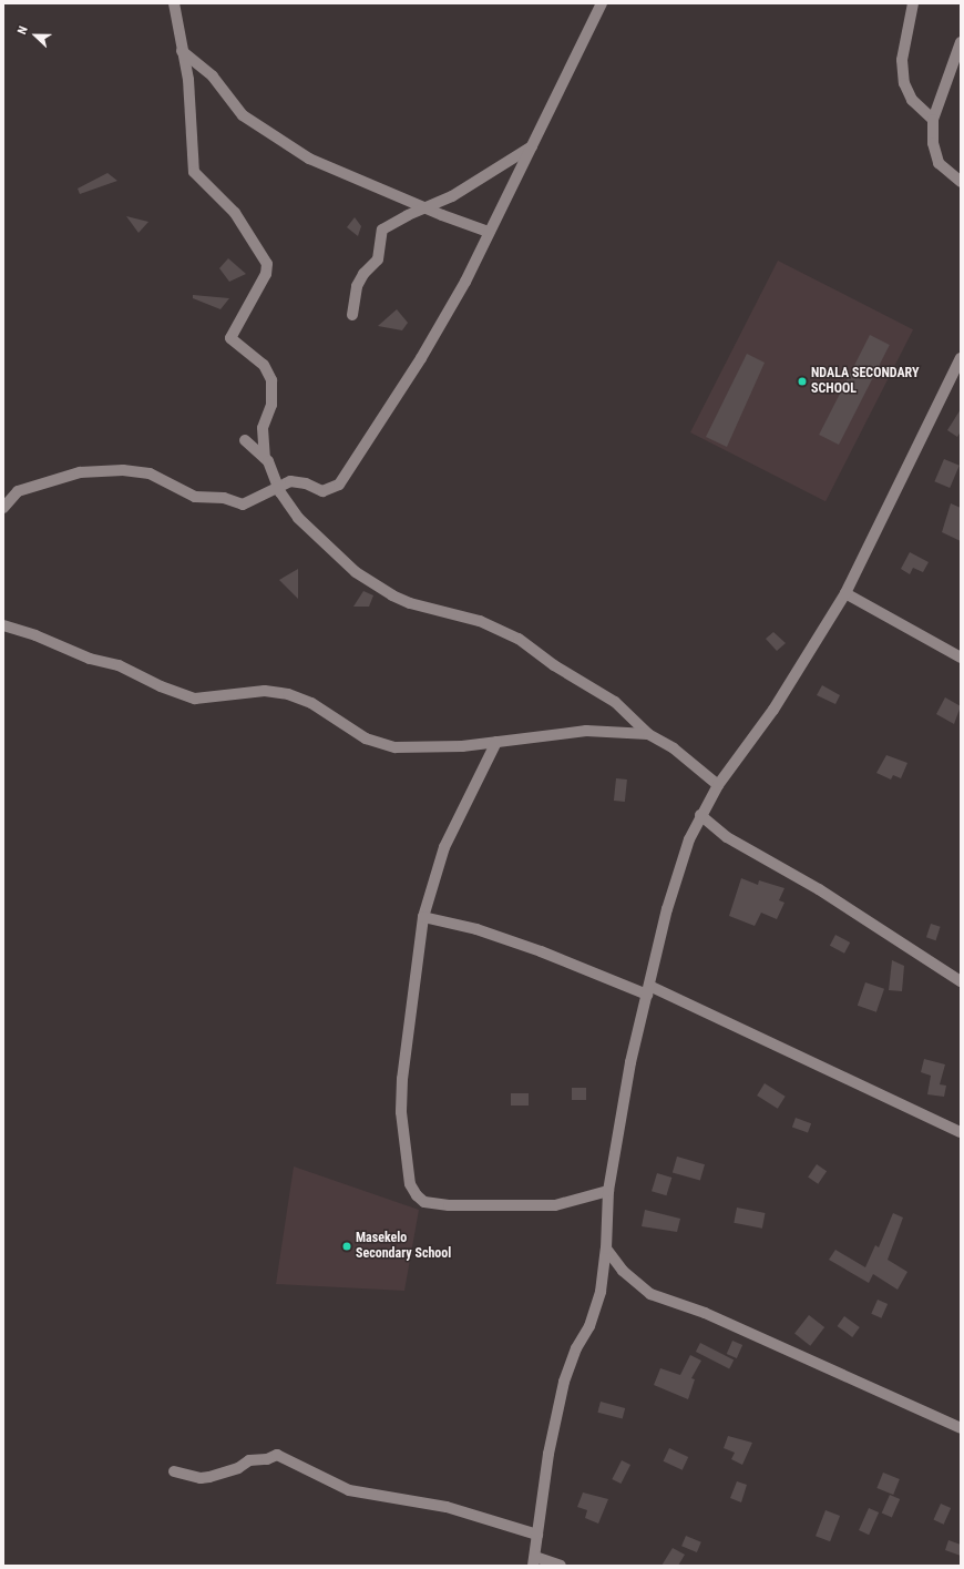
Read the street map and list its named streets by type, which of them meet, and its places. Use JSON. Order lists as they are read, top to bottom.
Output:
{
  "places": ["NDALA SECONDARY SCHOOL", "Masekelo Secondary School"],
  "north": "left"
}
